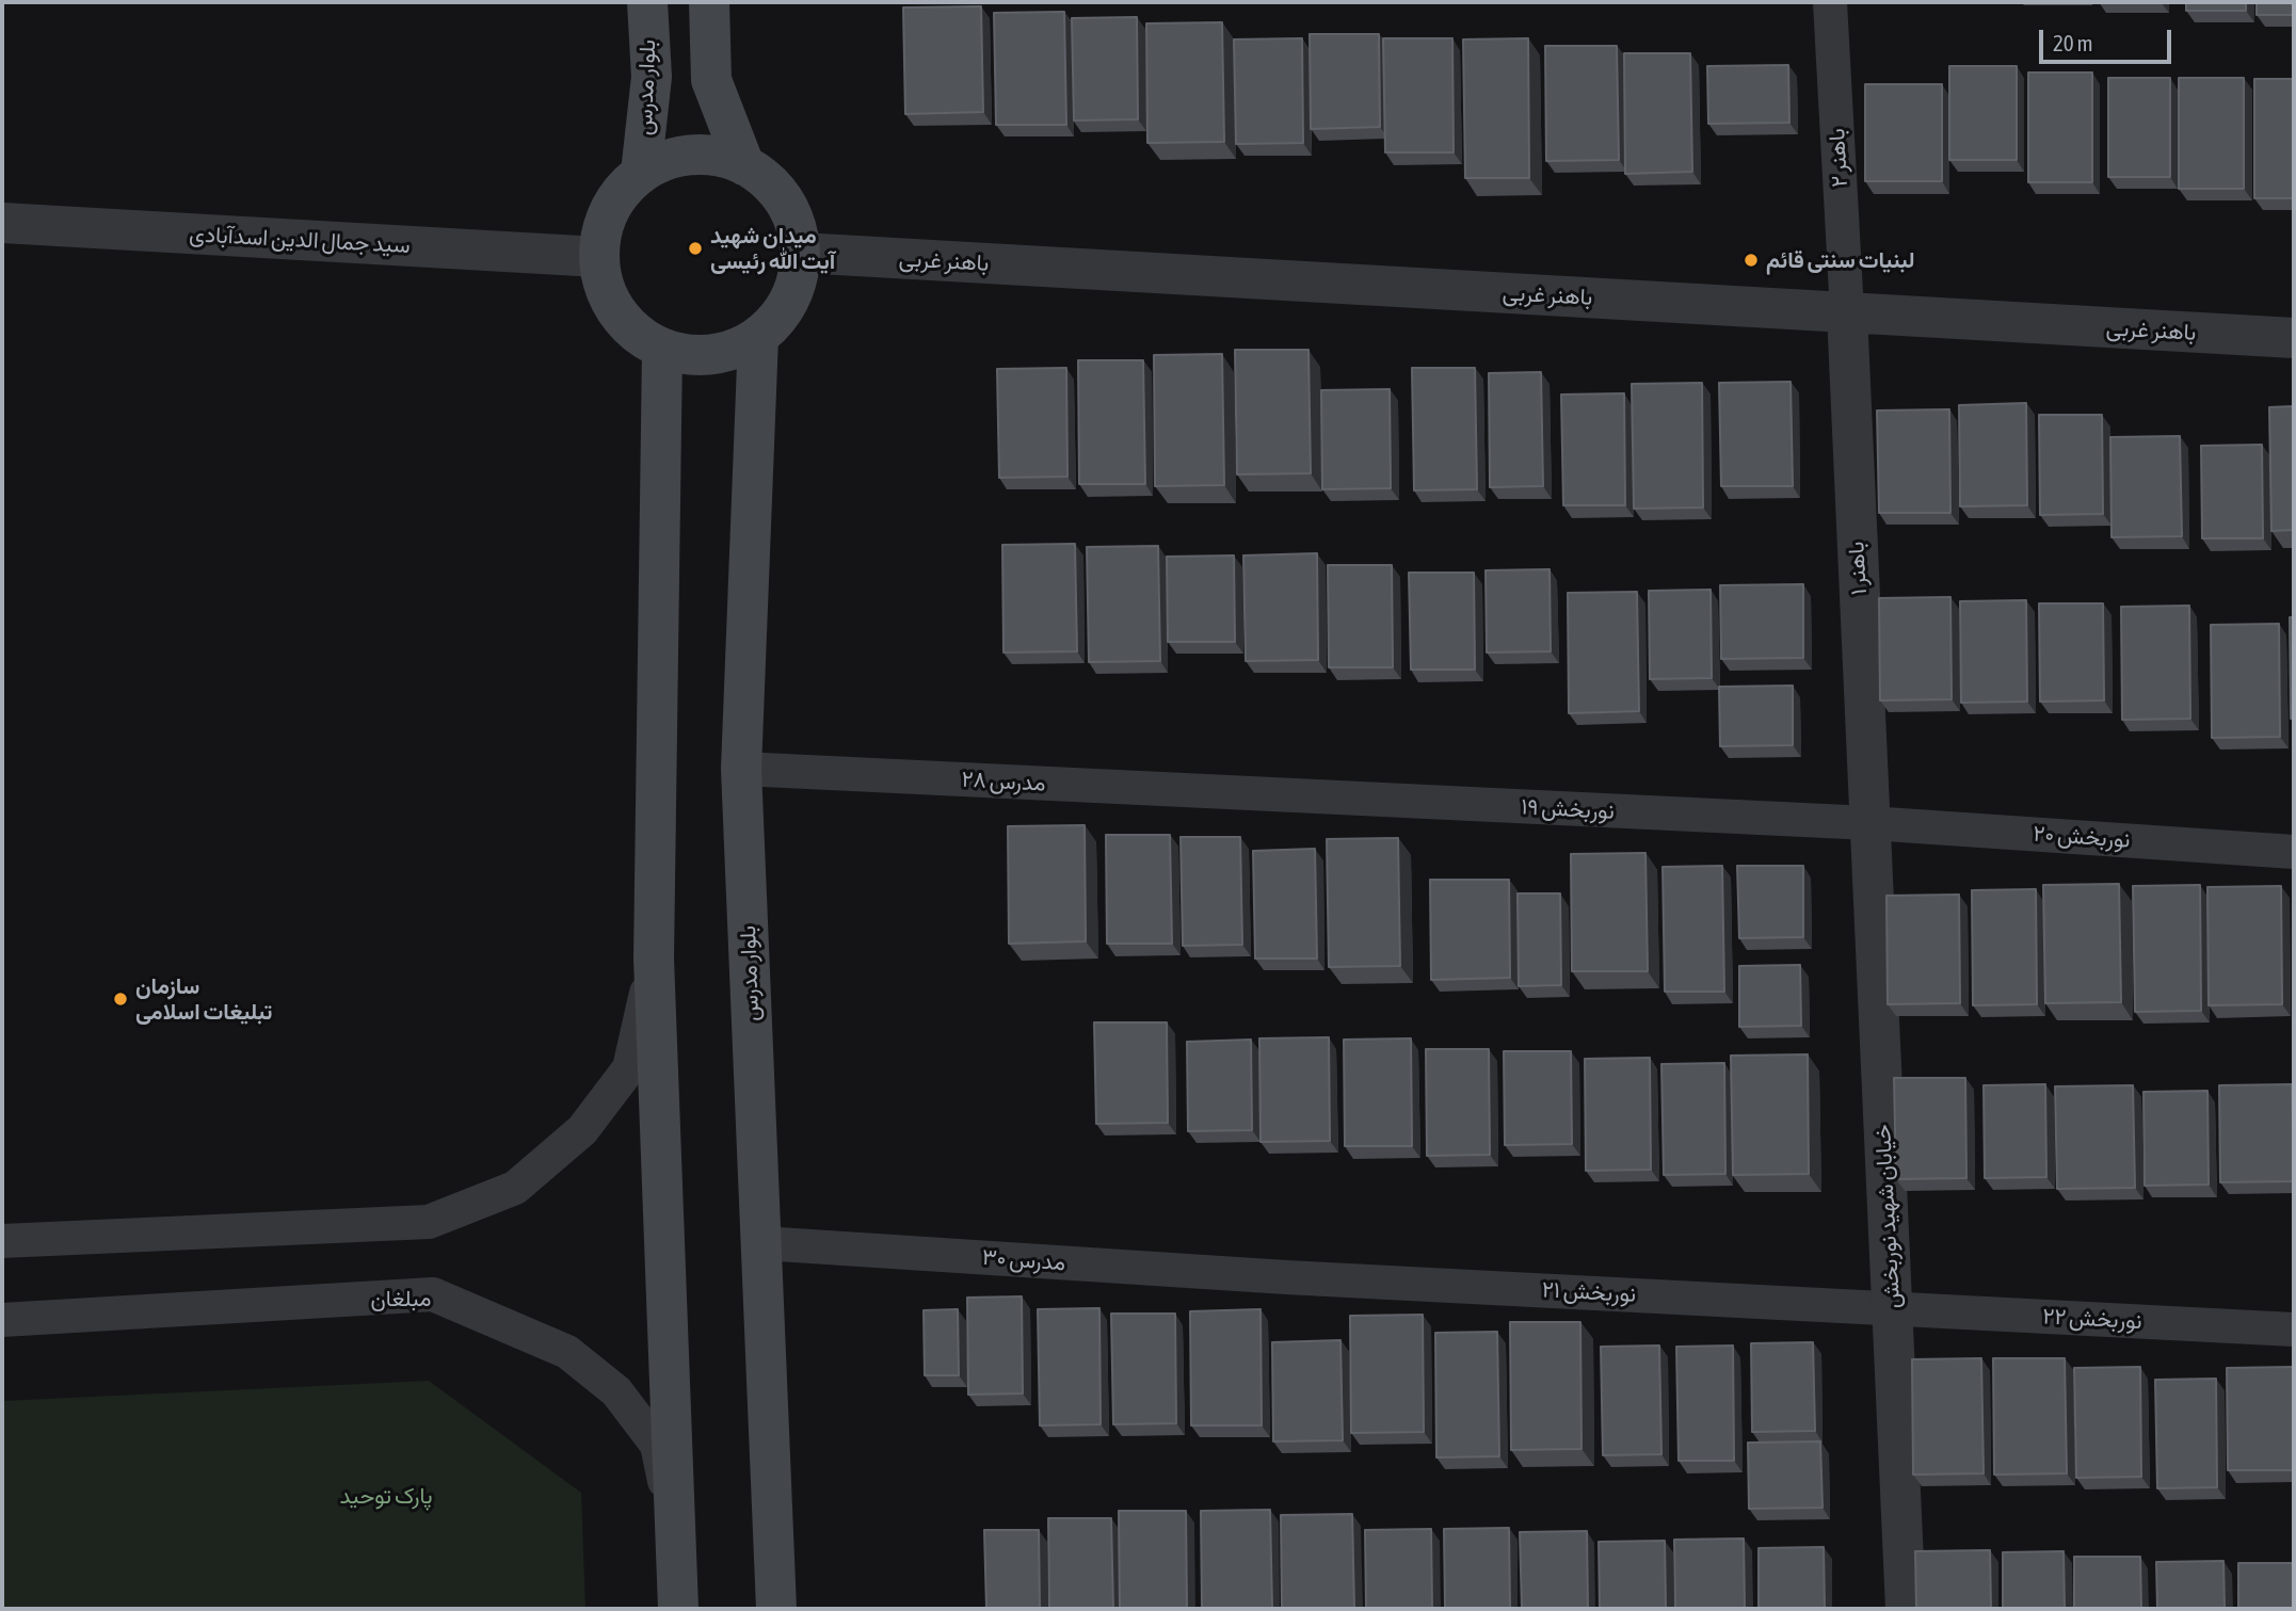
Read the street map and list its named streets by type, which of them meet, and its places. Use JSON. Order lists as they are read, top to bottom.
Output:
{
  "streets": {
    "main road": ["بلوار مدرس"],
    "street": [
      "باهنر ۲",
      "سید جمال الدین اسدآبادی",
      "باهنر غربی",
      "باهنر ۱",
      "مدرس ۲۸",
      "نوربخش ۱۹",
      "نوربخش ۲۰",
      "خیابان شهید نوربخش",
      "مدرس ۳۰",
      "نوربخش ۲۱",
      "مبلغان",
      "نوربخش ۲۲"
    ]
  },
  "crossings": [
    ["بلوار مدرس", "سید جمال الدین اسدآبادی"],
    ["بلوار مدرس", "باهنر غربی"],
    ["بلوار مدرس", "مدرس ۲۸"],
    ["بلوار مدرس", "مدرس ۳۰"],
    ["باهنر ۲", "باهنر غربی"],
    ["باهنر ۲", "باهنر ۱"],
    ["سید جمال الدین اسدآبادی", "باهنر غربی"],
    ["باهنر غربی", "باهنر ۱"],
    ["باهنر ۱", "نوربخش ۱۹"],
    ["باهنر ۱", "نوربخش ۲۰"],
    ["باهنر ۱", "خیابان شهید نوربخش"],
    ["مدرس ۲۸", "نوربخش ۱۹"],
    ["نوربخش ۱۹", "نوربخش ۲۰"],
    ["نوربخش ۱۹", "خیابان شهید نوربخش"],
    ["نوربخش ۲۰", "خیابان شهید نوربخش"],
    ["خیابان شهید نوربخش", "نوربخش ۲۱"],
    ["خیابان شهید نوربخش", "نوربخش ۲۲"],
    ["مدرس ۳۰", "نوربخش ۲۱"],
    ["نوربخش ۲۱", "نوربخش ۲۲"]
  ],
  "parks": ["پارک توحید"],
  "places": ["میدان شهید آیت الله رئیسی", "لبنیات سنتی قائم", "سازمان تبلیغات اسلامی"],
  "scale_bar": "20 m"
}
